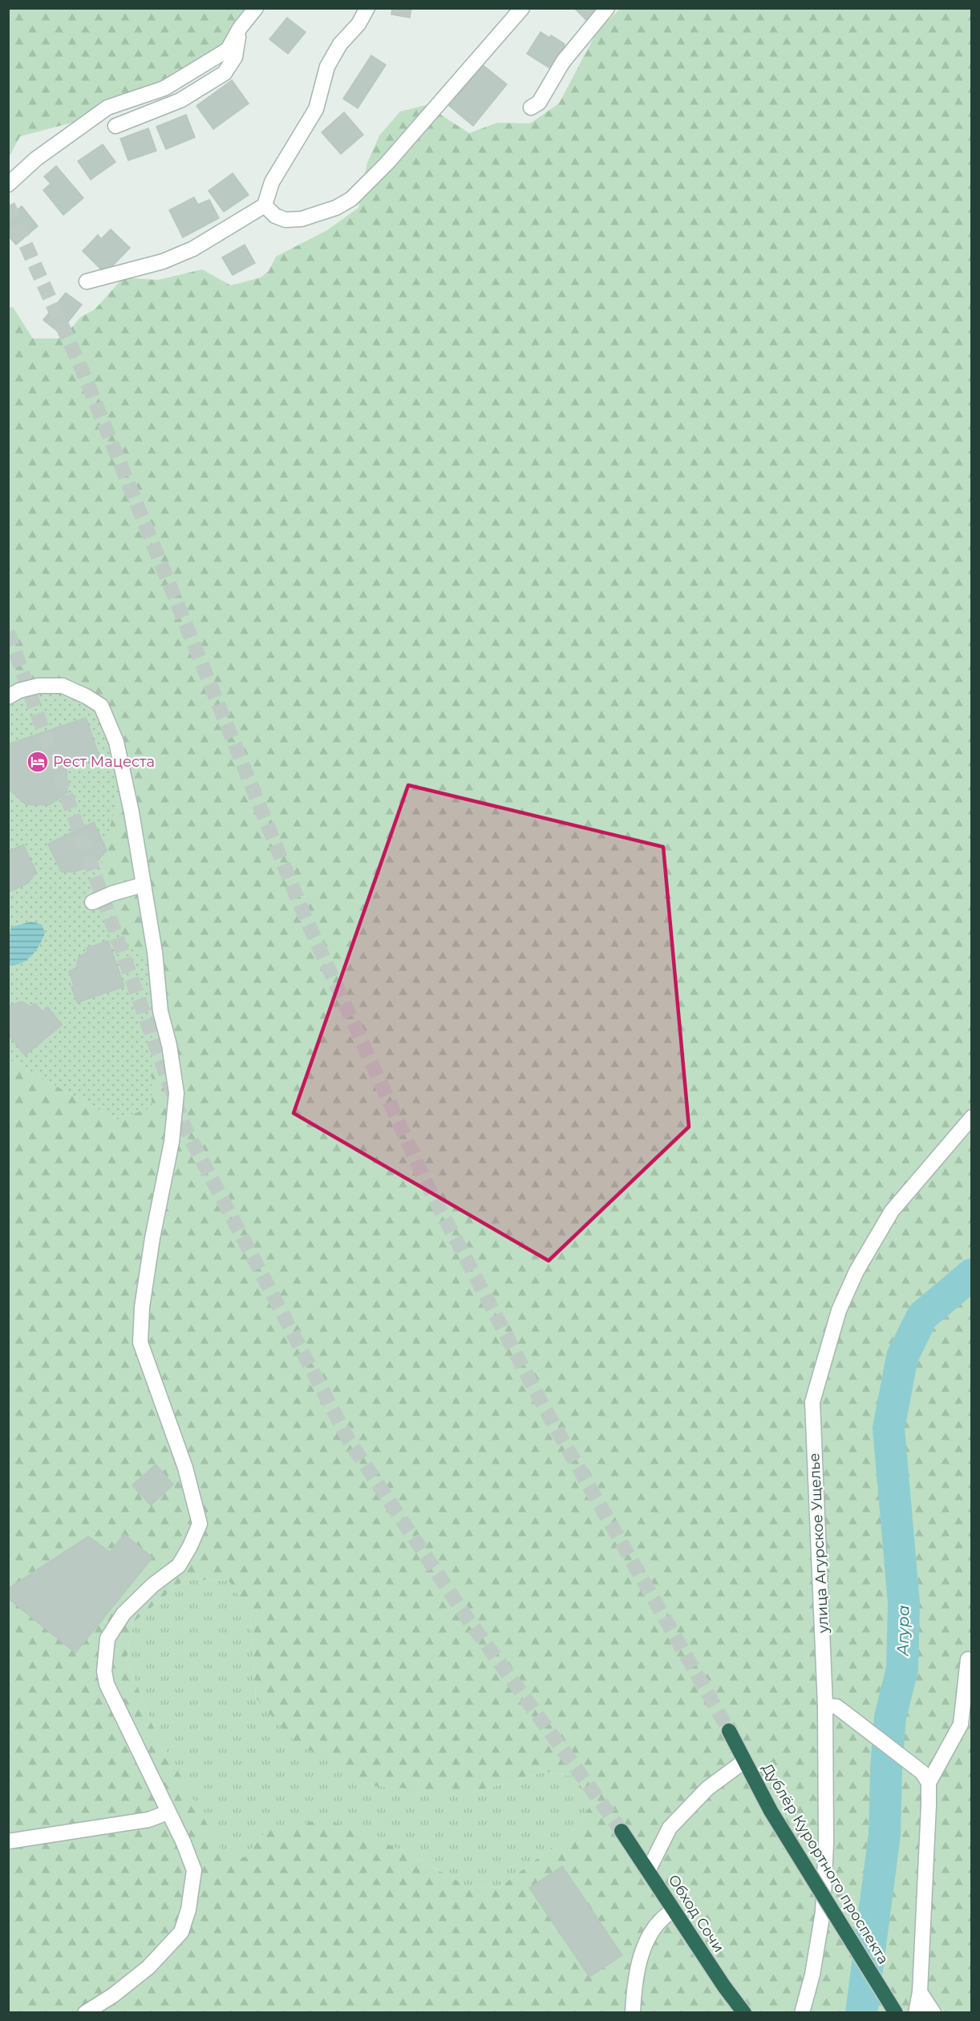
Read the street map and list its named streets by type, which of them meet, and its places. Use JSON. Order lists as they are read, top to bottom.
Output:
{
  "streets": {
    "highway": ["Дублёр Курортного проспекта", "Обход Сочи"],
    "street": ["улица Агурское Ущелье"]
  },
  "water": ["Агура"],
  "places": {
    "hotel": ["Рест Мацеста"]
  }
}
